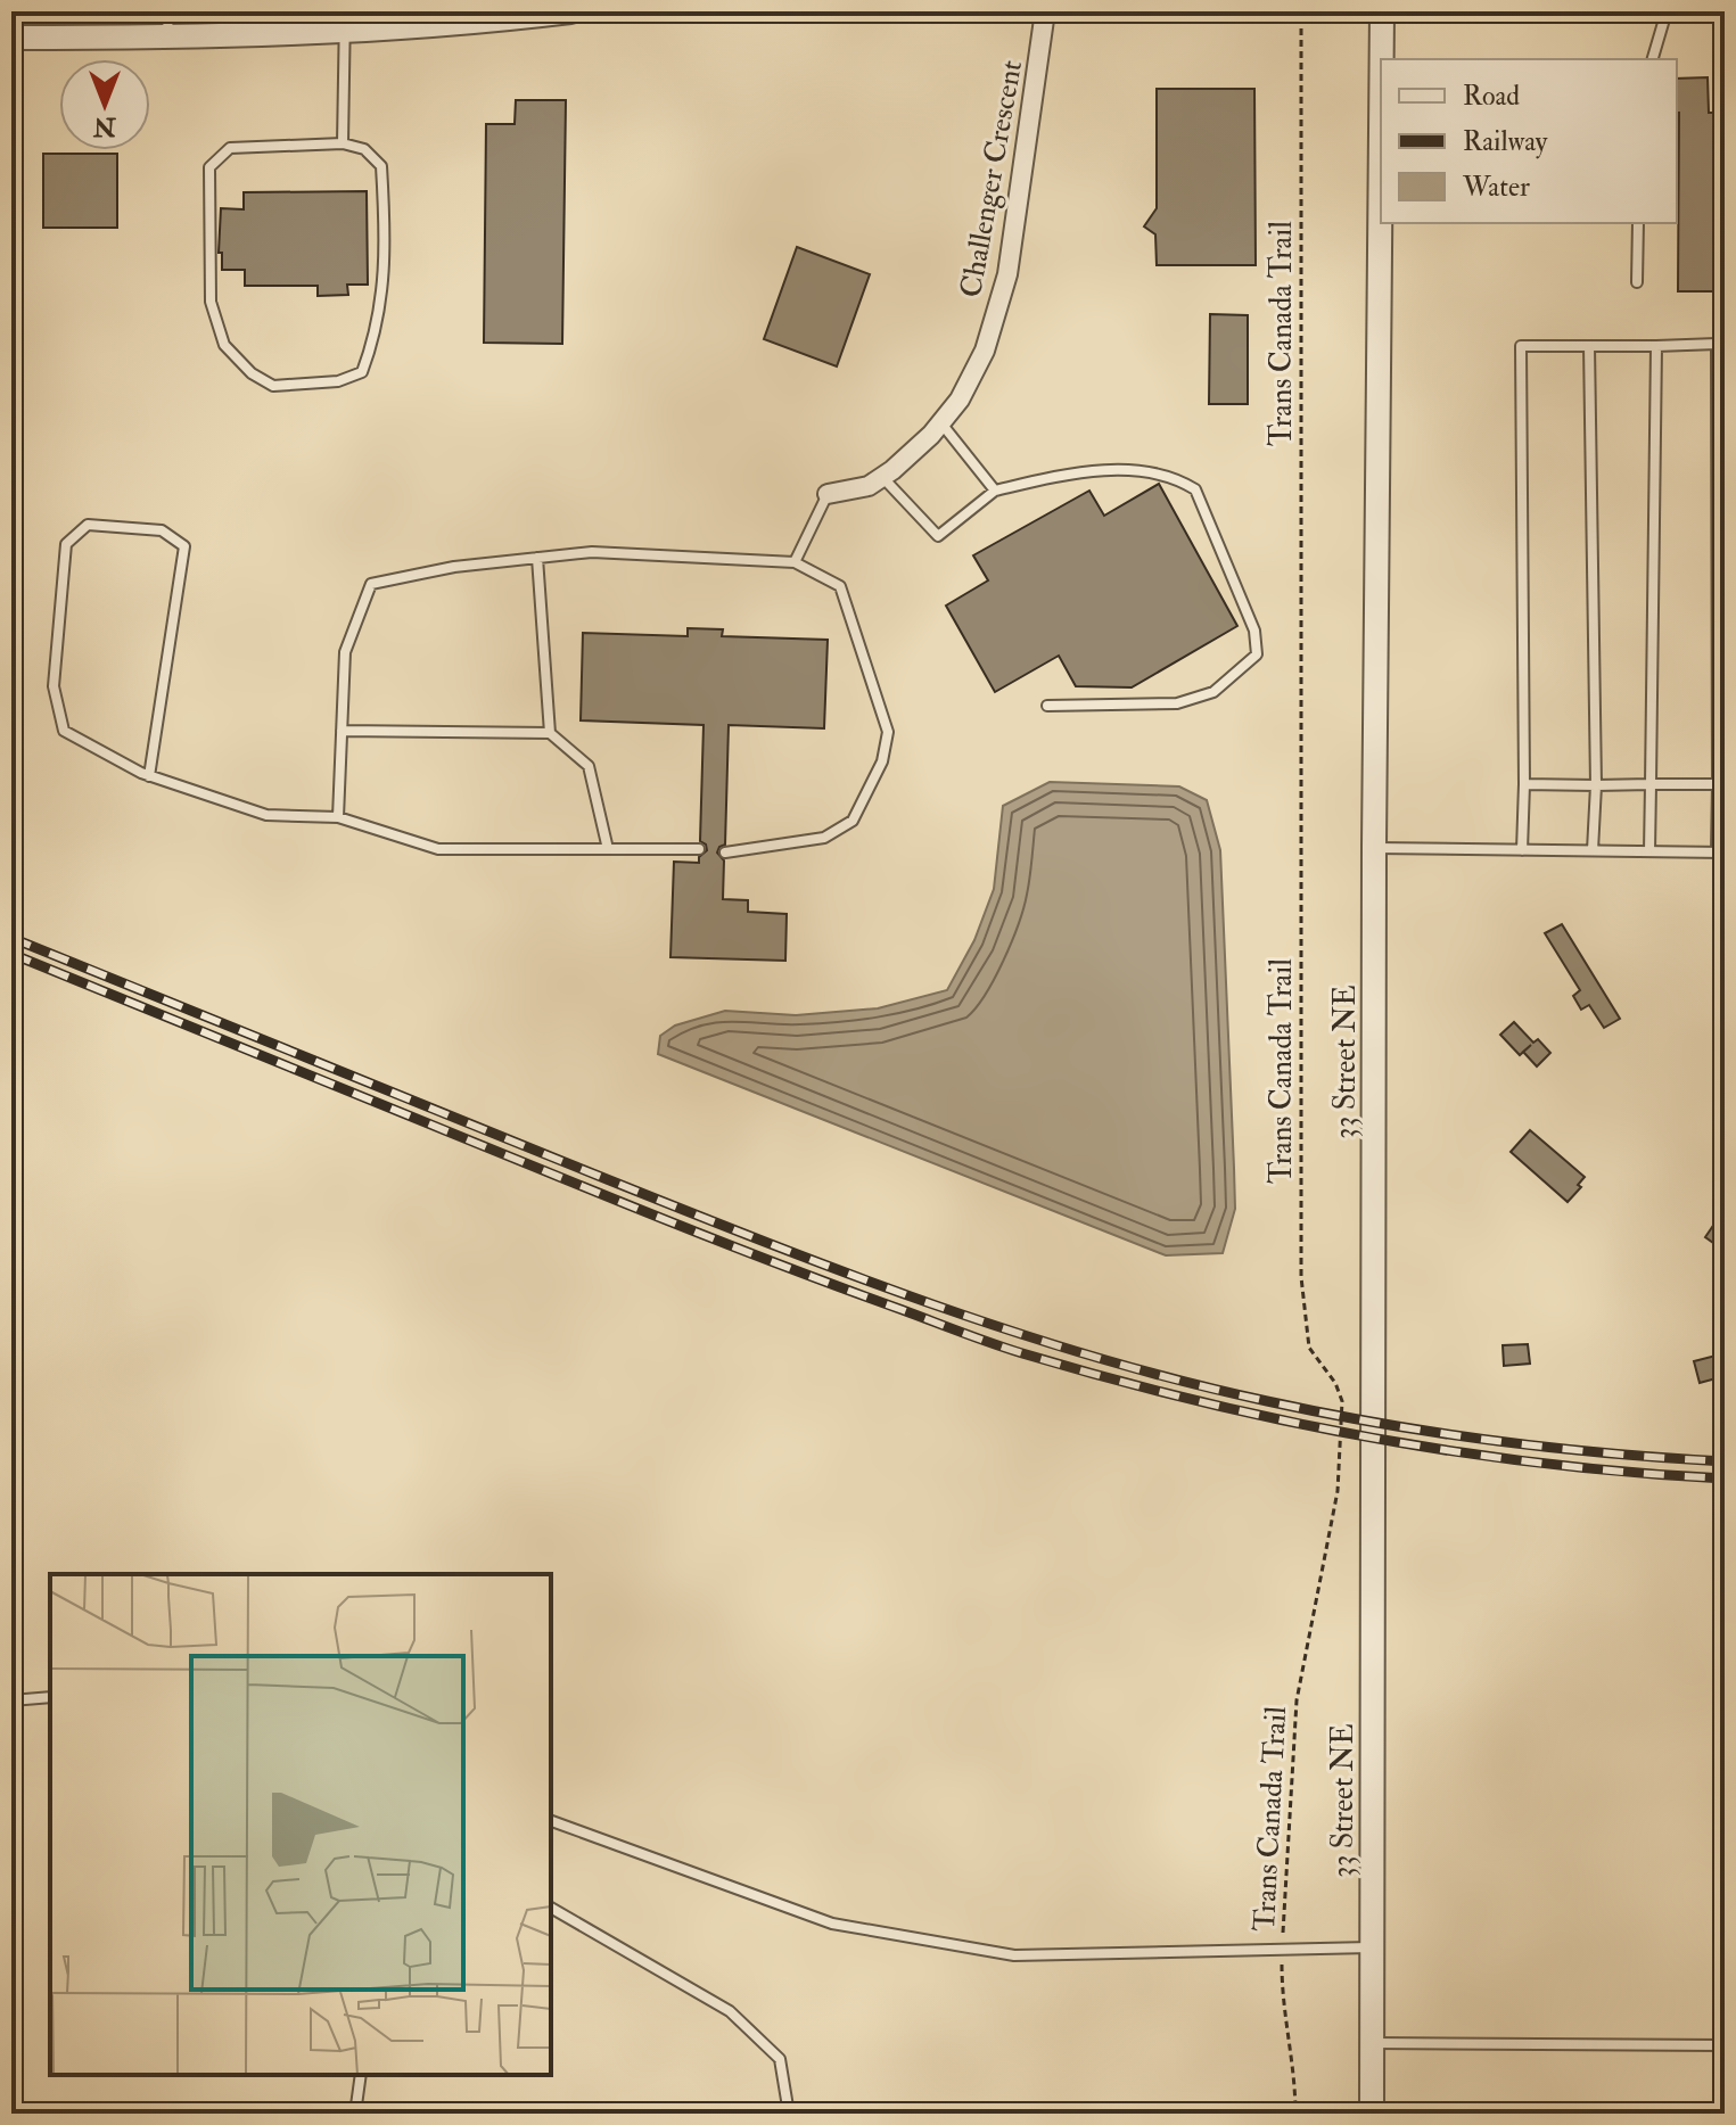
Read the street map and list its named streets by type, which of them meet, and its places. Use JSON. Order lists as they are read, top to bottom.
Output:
{
  "streets": {
    "street": ["Challenger Crescent", "33 Street NE"],
    "path": ["Trans Canada Trail"]
  },
  "legend": ["Road", "Railway", "Water"],
  "north": "bottom"
}
